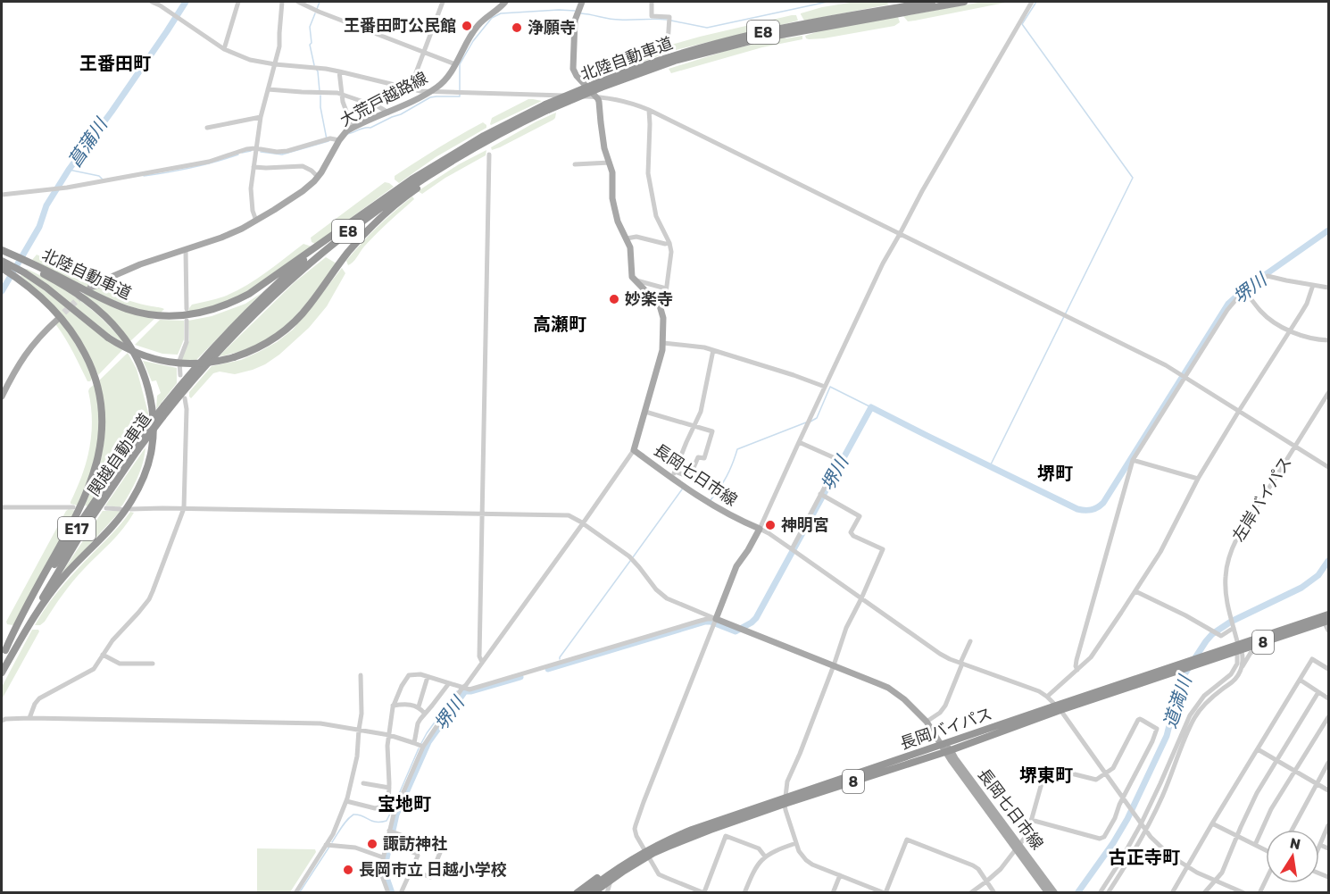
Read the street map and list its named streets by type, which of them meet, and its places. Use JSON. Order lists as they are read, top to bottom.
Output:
{
  "streets": {
    "highway": [
      "E8",
      "北陸自動車道",
      "関越自動車道",
      "E17",
      "8",
      "長岡バイパス"
    ],
    "main road": ["大荒戸越路線", "長岡七日市線"],
    "street": ["左岸バイパス"]
  },
  "crossings": [
    ["北陸自動車道", "関越自動車道"],
    ["長岡七日市線", "長岡バイパス"],
    ["左岸バイパス", "長岡バイパス"]
  ],
  "districts": [
    "王番田町",
    "高瀬町",
    "堺町",
    "堺東町",
    "宝地町",
    "古正寺町"
  ],
  "water": ["菖蒲川", "堺川", "道満川"],
  "places": [
    "王番田町公民館",
    "浄願寺",
    "妙楽寺",
    "神明宮",
    "諏訪神社",
    "長岡市立 日越小学校"
  ],
  "north": "top"
}
